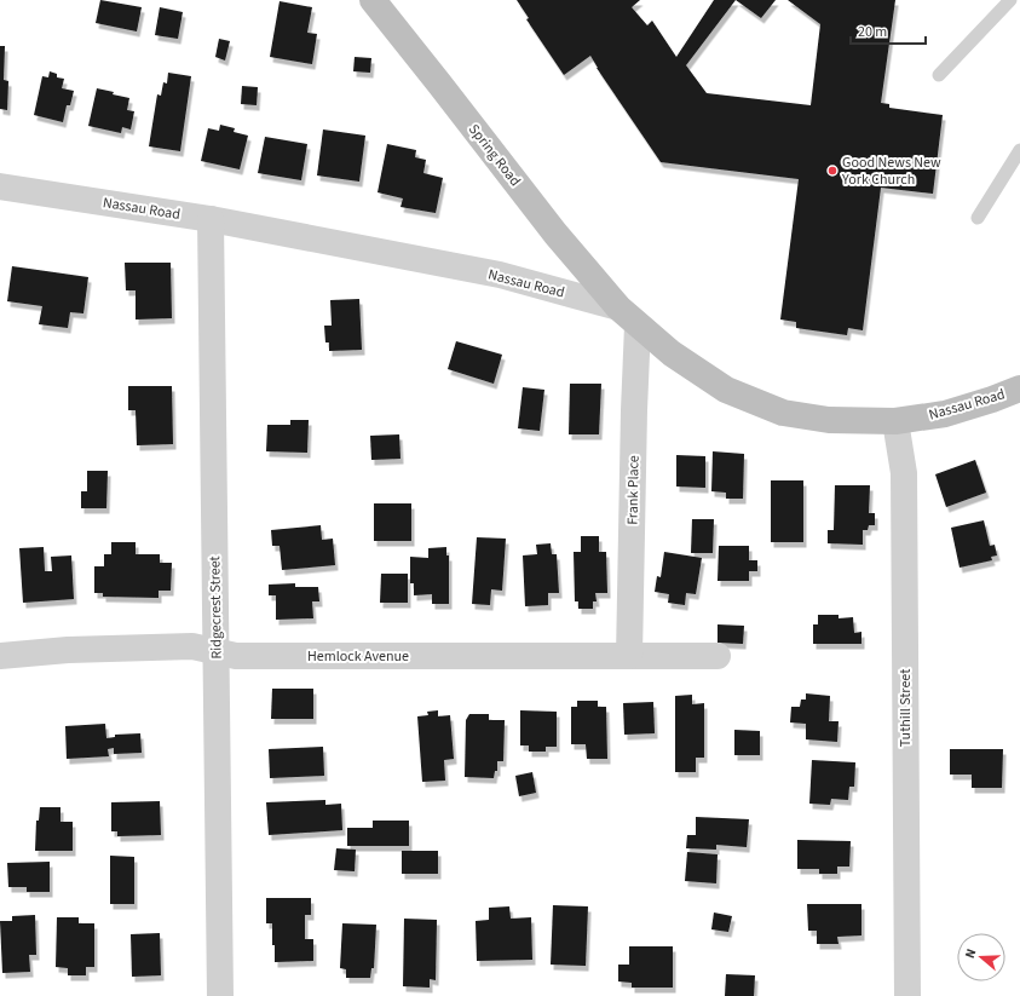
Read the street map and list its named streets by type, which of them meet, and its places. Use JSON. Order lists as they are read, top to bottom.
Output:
{
  "streets": {
    "main road": ["Spring Road", "Nassau Road"],
    "street": [
      "Frank Place",
      "Ridgecrest Street",
      "Hemlock Avenue",
      "Tuthill Street"
    ]
  },
  "crossings": [
    ["Spring Road", "Nassau Road"],
    ["Nassau Road", "Frank Place"],
    ["Nassau Road", "Ridgecrest Street"],
    ["Nassau Road", "Tuthill Street"],
    ["Frank Place", "Hemlock Avenue"],
    ["Ridgecrest Street", "Hemlock Avenue"]
  ],
  "places": ["Good News New York Church"],
  "scale_bar": "20 m",
  "north": "left"
}
